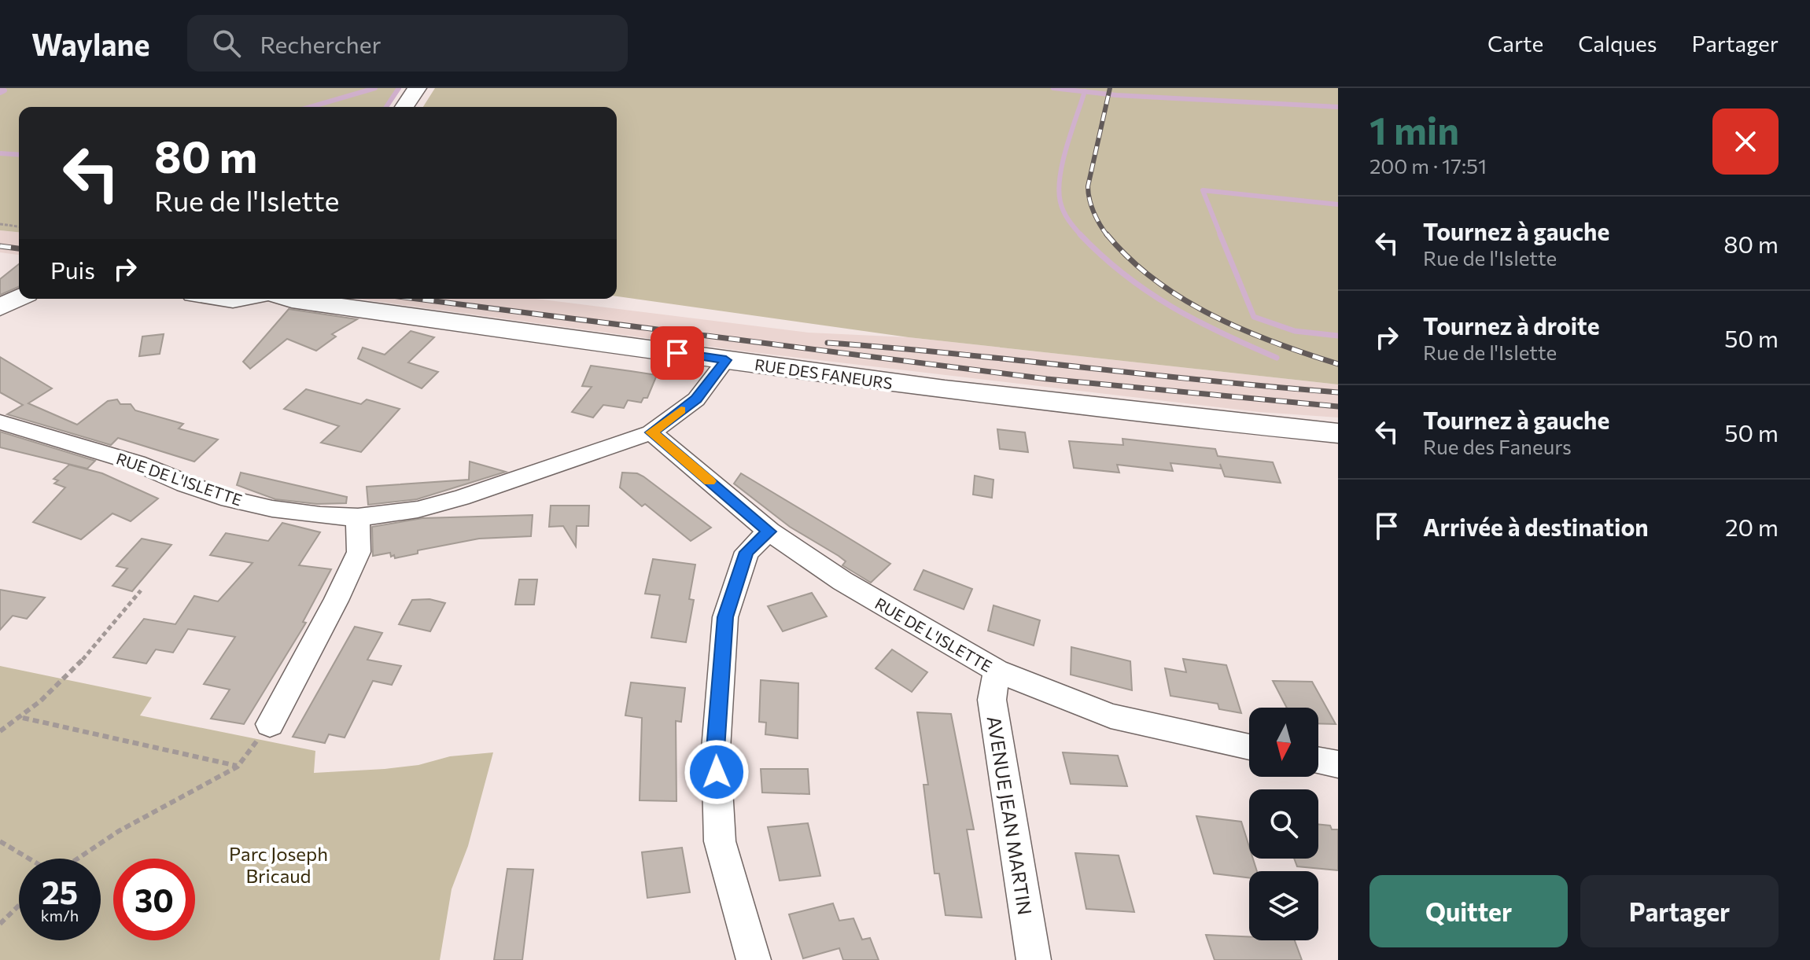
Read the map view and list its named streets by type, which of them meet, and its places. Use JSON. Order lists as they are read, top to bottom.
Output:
{
  "streets": {
    "street": ["RUE DES FANEURS", "RUE DE L'ISLETTE", "AVENUE JEAN MARTIN"]
  },
  "crossings": [
    ["RUE DES FANEURS", "RUE DE L'ISLETTE"],
    ["RUE DE L'ISLETTE", "AVENUE JEAN MARTIN"]
  ],
  "parks": ["Parc Joseph Bricaud"],
  "north": "bottom",
  "page": {
    "header": "Waylane",
    "search": "Rechercher",
    "nav": ["Carte", "Calques", "Partager"],
    "heading": ["1 min", "200 m · 17:51"],
    "turn": ["80 m", "Rue de l'Islette"],
    "list": [
      {
        "name": "Tournez à gauche",
        "note": "Rue de l'Islette",
        "value": "80 m"
      },
      {
        "name": "Tournez à droite",
        "note": "Rue de l'Islette",
        "value": "50 m"
      },
      {
        "name": "Tournez à gauche",
        "note": "Rue des Faneurs",
        "value": "50 m"
      },
      {
        "name": "Arrivée à destination",
        "value": "20 m"
      }
    ],
    "then": "Puis",
    "speed": "25 km/h",
    "limit": "30",
    "buttons": ["Quitter", "Partager"]
  }
}
